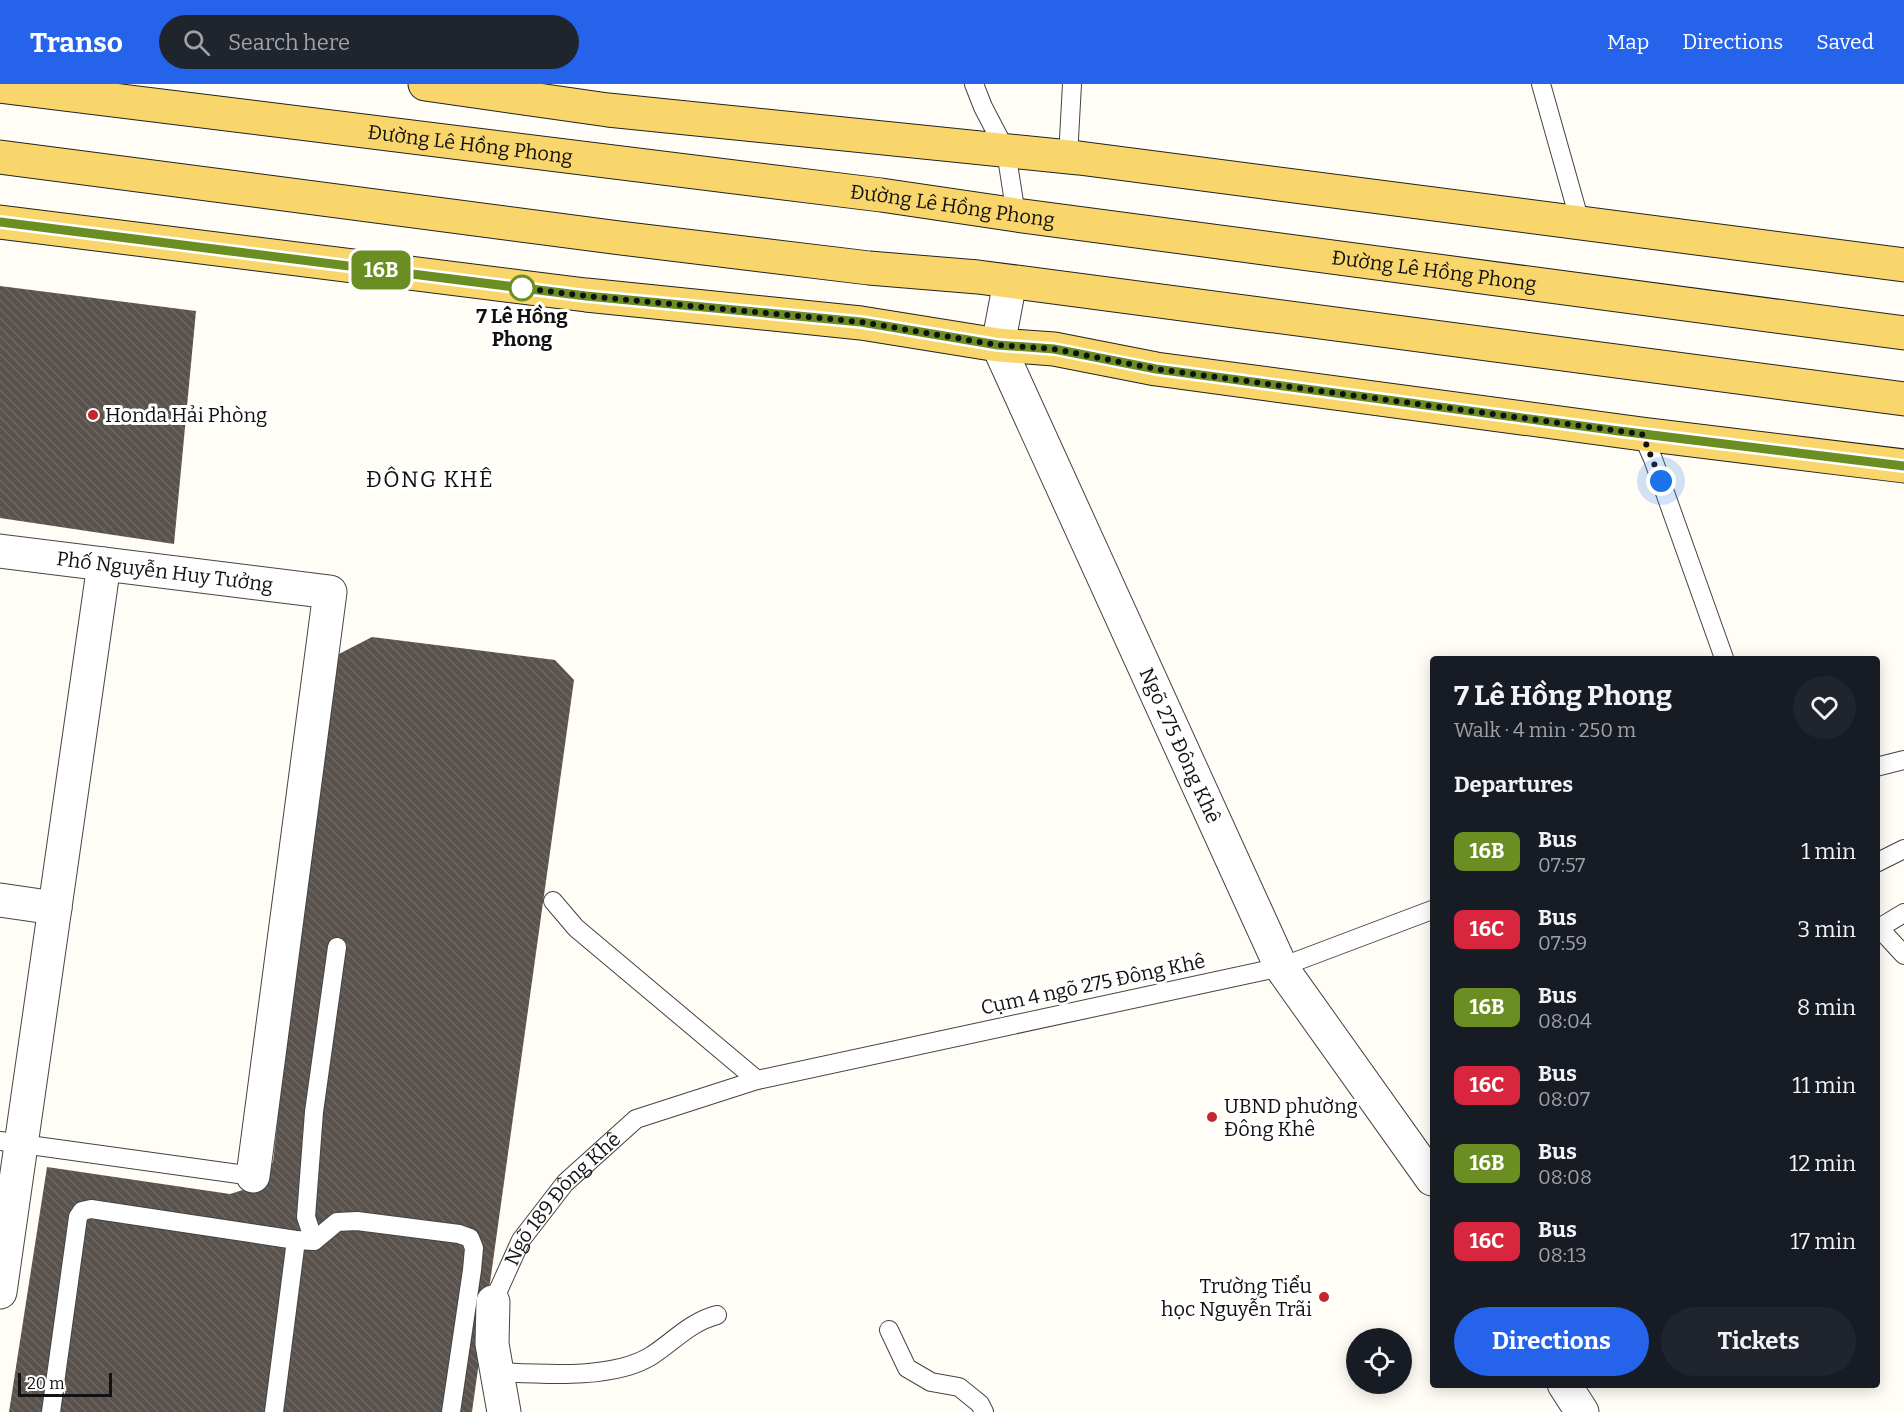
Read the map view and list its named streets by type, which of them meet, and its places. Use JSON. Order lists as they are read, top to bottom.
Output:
{
  "streets": {
    "main road": ["Đường Lê Hồng Phong"],
    "street": ["Phố Nguyễn Huy Tưởng", "Ngõ 275 Đông Khê", "Ngõ 189 Đông Khê"],
    "lane": ["Cụm 4 ngõ 275 Đông Khê"]
  },
  "crossings": [
    ["Ngõ 275 Đông Khê", "Cụm 4 ngõ 275 Đông Khê"],
    ["Cụm 4 ngõ 275 Đông Khê", "Ngõ 189 Đông Khê"]
  ],
  "districts": ["ĐÔNG KHÊ"],
  "places": [
    "7 Lê Hồng Phong",
    "Honda Hải Phòng",
    "UBND phường Đông Khê",
    "Trường Tiểu học Nguyễn Trãi"
  ],
  "lines": ["bus line 16B"],
  "scale_bar": "20 m",
  "page": {
    "header": "Transo",
    "search": "Search here",
    "nav": ["Map", "Directions", "Saved"],
    "on_map": "16B",
    "heading": [
      ["7 Lê Hồng Phong", "Walk · 4 min · 250 m"],
      "Departures"
    ],
    "list": [
      {
        "mark": "16B",
        "name": "Bus",
        "note": "07:57",
        "value": "1 min"
      },
      {
        "mark": "16C",
        "name": "Bus",
        "note": "07:59",
        "value": "3 min"
      },
      {
        "mark": "16B",
        "name": "Bus",
        "note": "08:04",
        "value": "8 min"
      },
      {
        "mark": "16C",
        "name": "Bus",
        "note": "08:07",
        "value": "11 min"
      },
      {
        "mark": "16B",
        "name": "Bus",
        "note": "08:08",
        "value": "12 min"
      },
      {
        "mark": "16C",
        "name": "Bus",
        "note": "08:13",
        "value": "17 min"
      }
    ],
    "buttons": ["Directions", "Tickets"],
    "scale": "20 m"
  }
}
